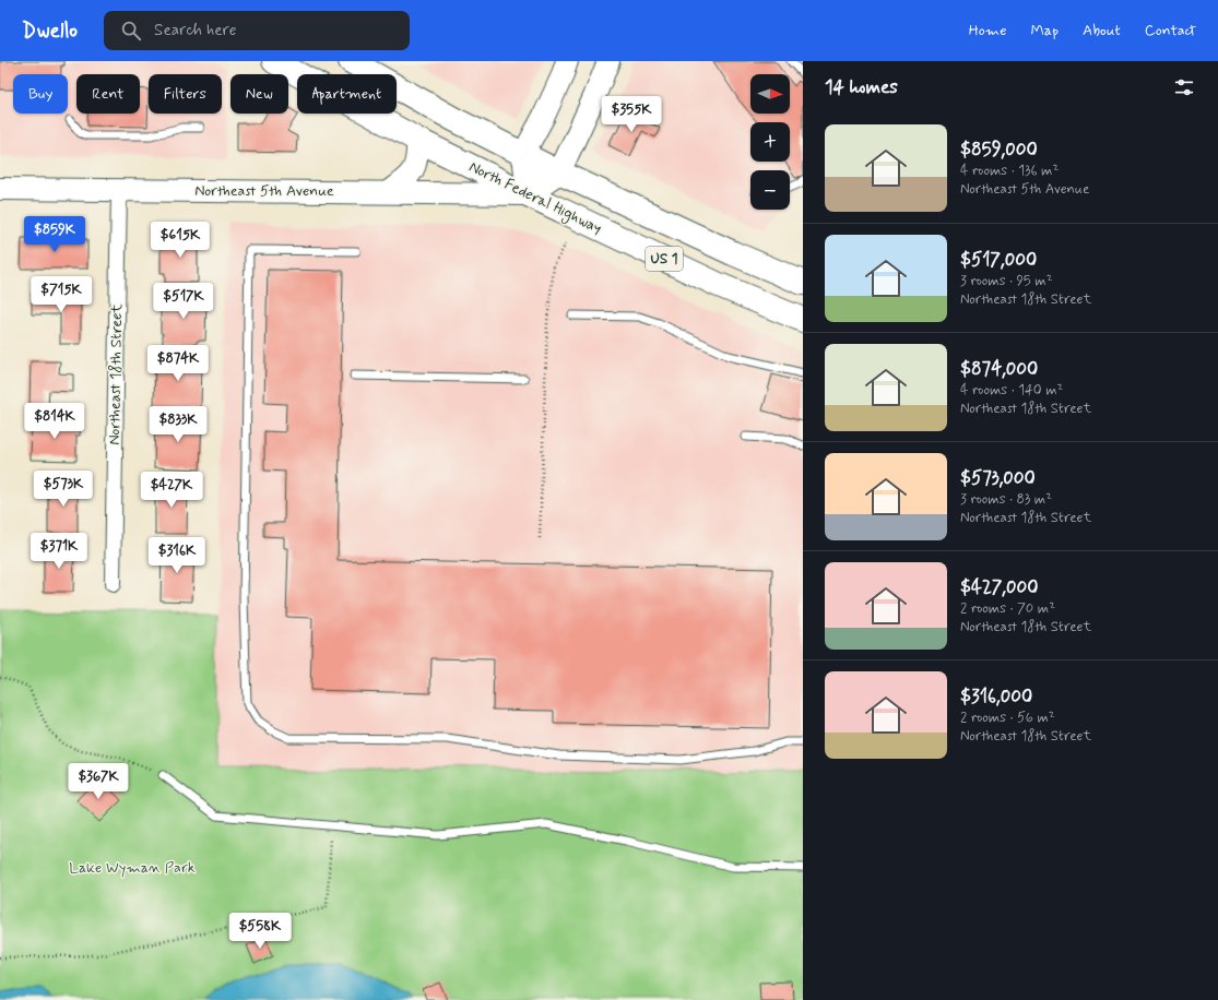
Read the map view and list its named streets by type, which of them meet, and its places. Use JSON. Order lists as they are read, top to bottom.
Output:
{
  "streets": {
    "main road": ["North Federal Highway", "US 1"],
    "street": ["Northeast 5th Avenue", "Northeast 18th Street"]
  },
  "crossings": [
    ["Northeast 5th Avenue", "North Federal Highway"],
    ["Northeast 5th Avenue", "Northeast 18th Street"]
  ],
  "parks": ["Lake Wyman Park"],
  "north": "right",
  "page": {
    "header": "Dwello",
    "search": "Search here",
    "nav": [
      "Home",
      "Map",
      "About",
      "Contact"
    ],
    "heading": "14 homes",
    "map_buttons": ["+", "−"],
    "chip": [
      "Buy",
      "Rent",
      "Filters",
      "New",
      "Apartment"
    ],
    "price": [
      "$355K",
      "$859K",
      "$615K",
      "$715K",
      "$517K",
      "$874K",
      "$814K",
      "$833K",
      "$573K",
      "$427K",
      "$371K",
      "$316K",
      "$367K",
      "$558K"
    ],
    "list": [
      {
        "name": "$859,000",
        "note": "4 rooms · 136 m² · Northeast 5th Avenue"
      },
      {
        "name": "$517,000",
        "note": "3 rooms · 95 m² · Northeast 18th Street"
      },
      {
        "name": "$874,000",
        "note": "4 rooms · 140 m² · Northeast 18th Street"
      },
      {
        "name": "$573,000",
        "note": "3 rooms · 83 m² · Northeast 18th Street"
      },
      {
        "name": "$427,000",
        "note": "2 rooms · 70 m² · Northeast 18th Street"
      },
      {
        "name": "$316,000",
        "note": "2 rooms · 56 m² · Northeast 18th Street"
      }
    ]
  }
}
